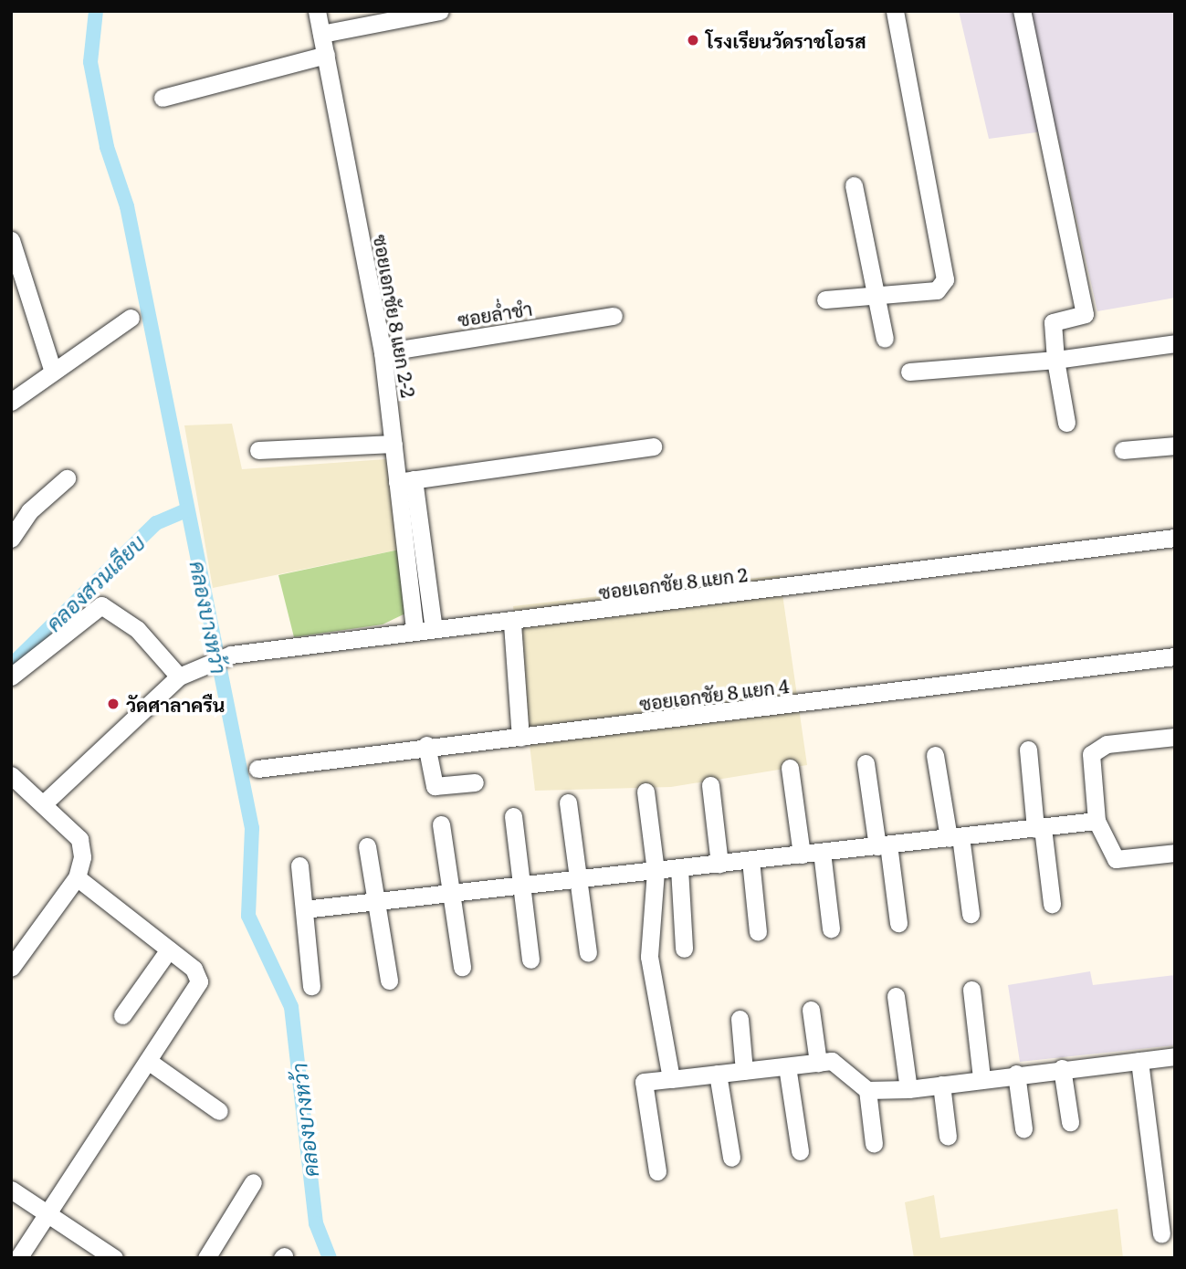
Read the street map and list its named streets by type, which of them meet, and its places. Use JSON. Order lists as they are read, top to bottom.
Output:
{
  "streets": {
    "street": [
      "ซอยล่ำชำ",
      "ซอยเอกชัย 8 แยก 2-2",
      "ซอยเอกชัย 8 แยก 2",
      "ซอยเอกชัย 8 แยก 4"
    ]
  },
  "crossings": [
    ["ซอยล่ำชำ", "ซอยเอกชัย 8 แยก 2-2"],
    ["ซอยเอกชัย 8 แยก 2-2", "ซอยเอกชัย 8 แยก 2"]
  ],
  "water": ["คลองสวนเลียบ", "คลองบางหว้า"],
  "places": ["โรงเรียนวัดราชโอรส", "วัดศาลาครืน"]
}
